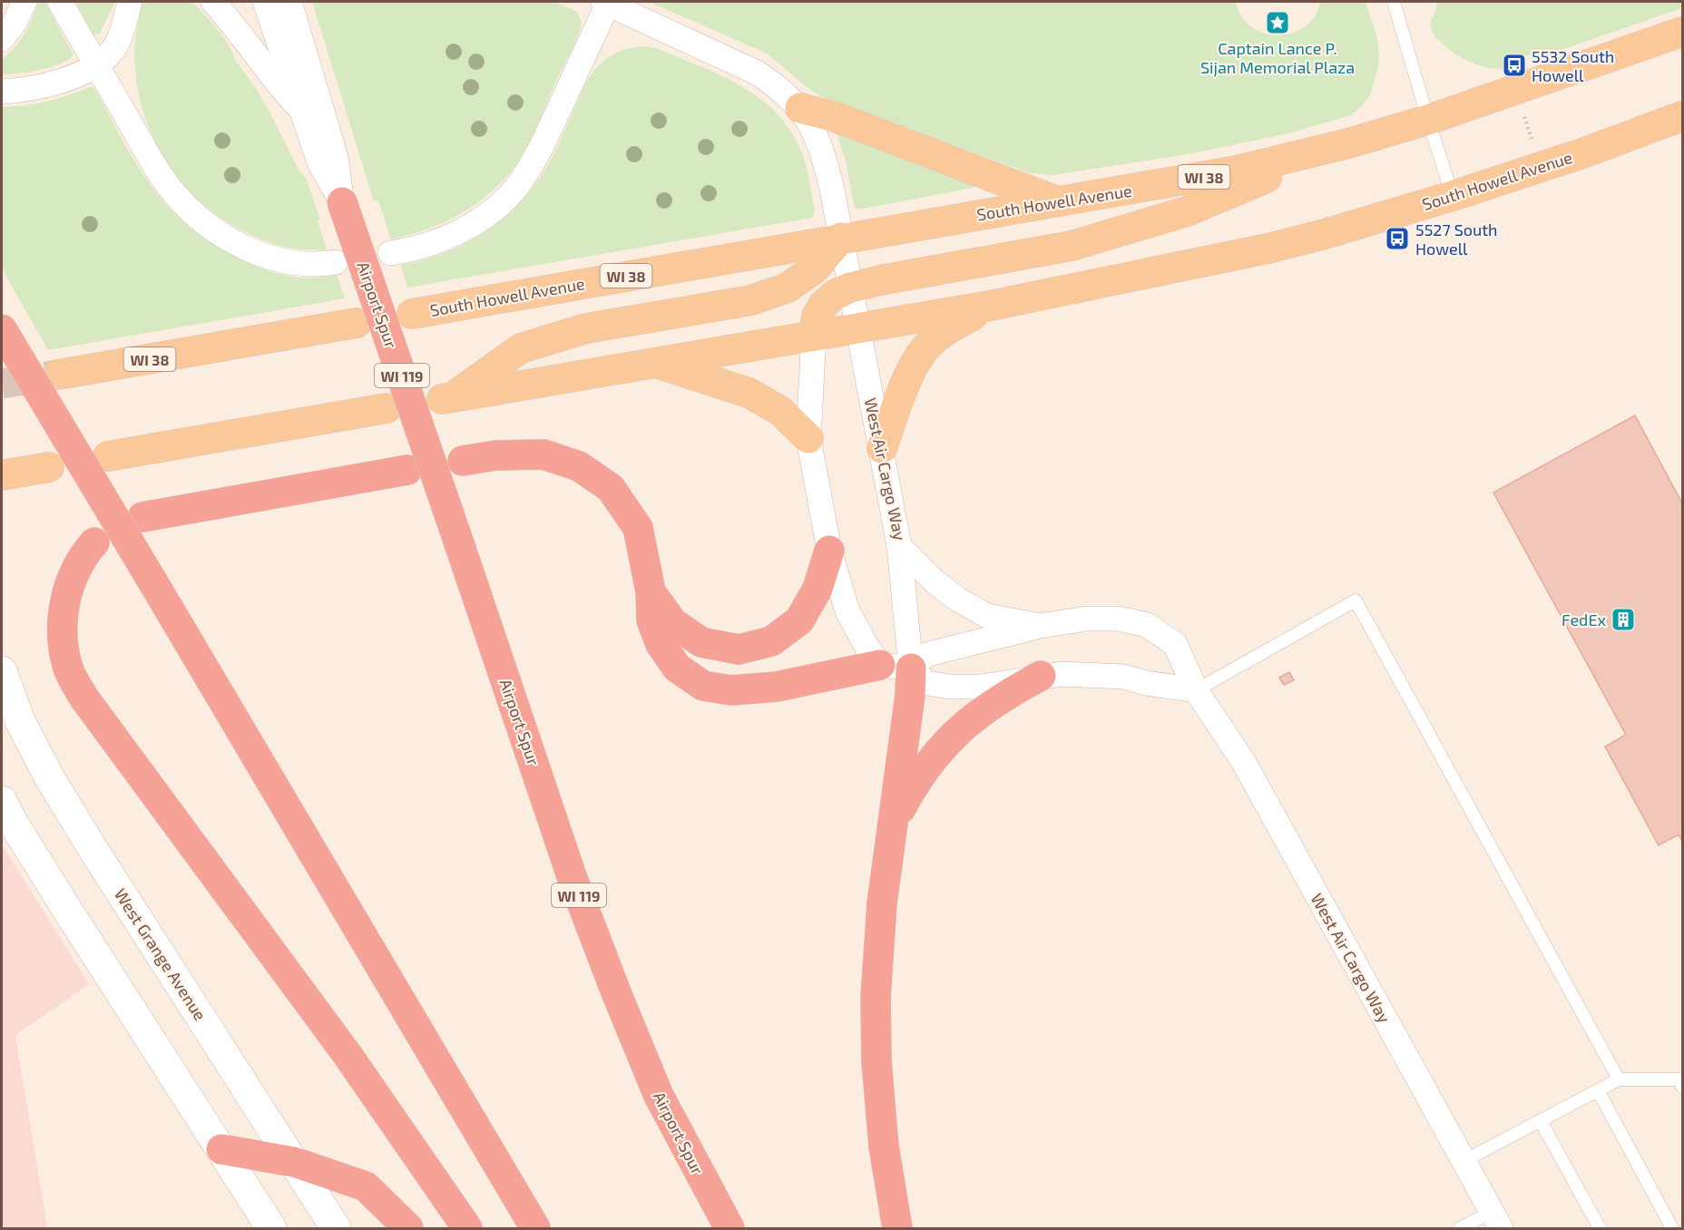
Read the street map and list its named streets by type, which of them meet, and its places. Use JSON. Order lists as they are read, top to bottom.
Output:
{
  "streets": {
    "highway": ["Airport Spur", "WI 119"],
    "main road": ["WI 38", "South Howell Avenue"],
    "street": ["West Air Cargo Way", "West Grange Avenue"]
  },
  "crossings": [
    ["South Howell Avenue", "West Air Cargo Way"]
  ],
  "places": {
    "place": ["Captain Lance P. Sijan Memorial Plaza"],
    "bus stop": ["5532 South Howell", "5527 South Howell"],
    "building": ["FedEx"]
  }
}
